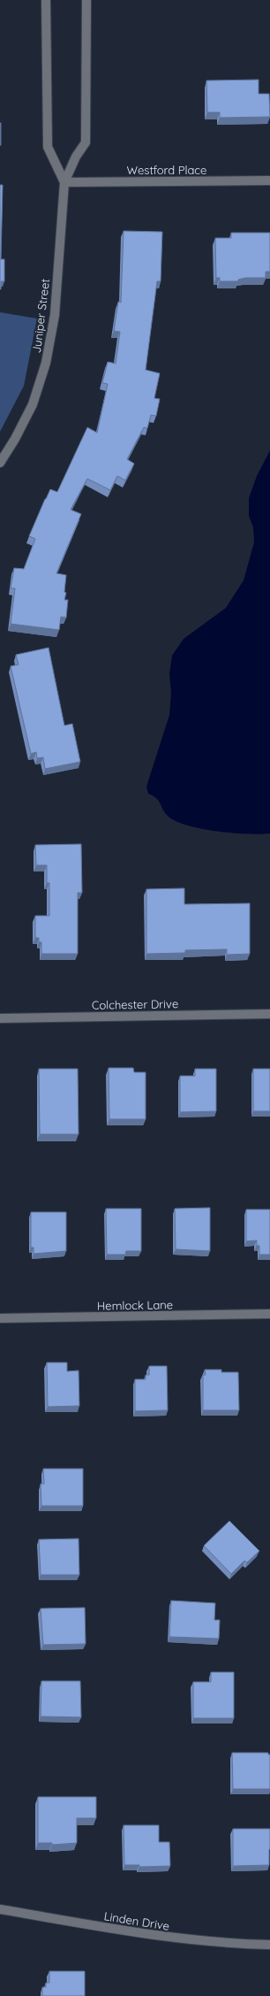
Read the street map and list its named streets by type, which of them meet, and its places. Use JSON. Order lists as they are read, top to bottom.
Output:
{
  "streets": {
    "street": [
      "Westford Place",
      "Juniper Street",
      "Colchester Drive",
      "Hemlock Lane",
      "Linden Drive"
    ]
  },
  "crossings": [
    ["Westford Place", "Juniper Street"]
  ]
}
